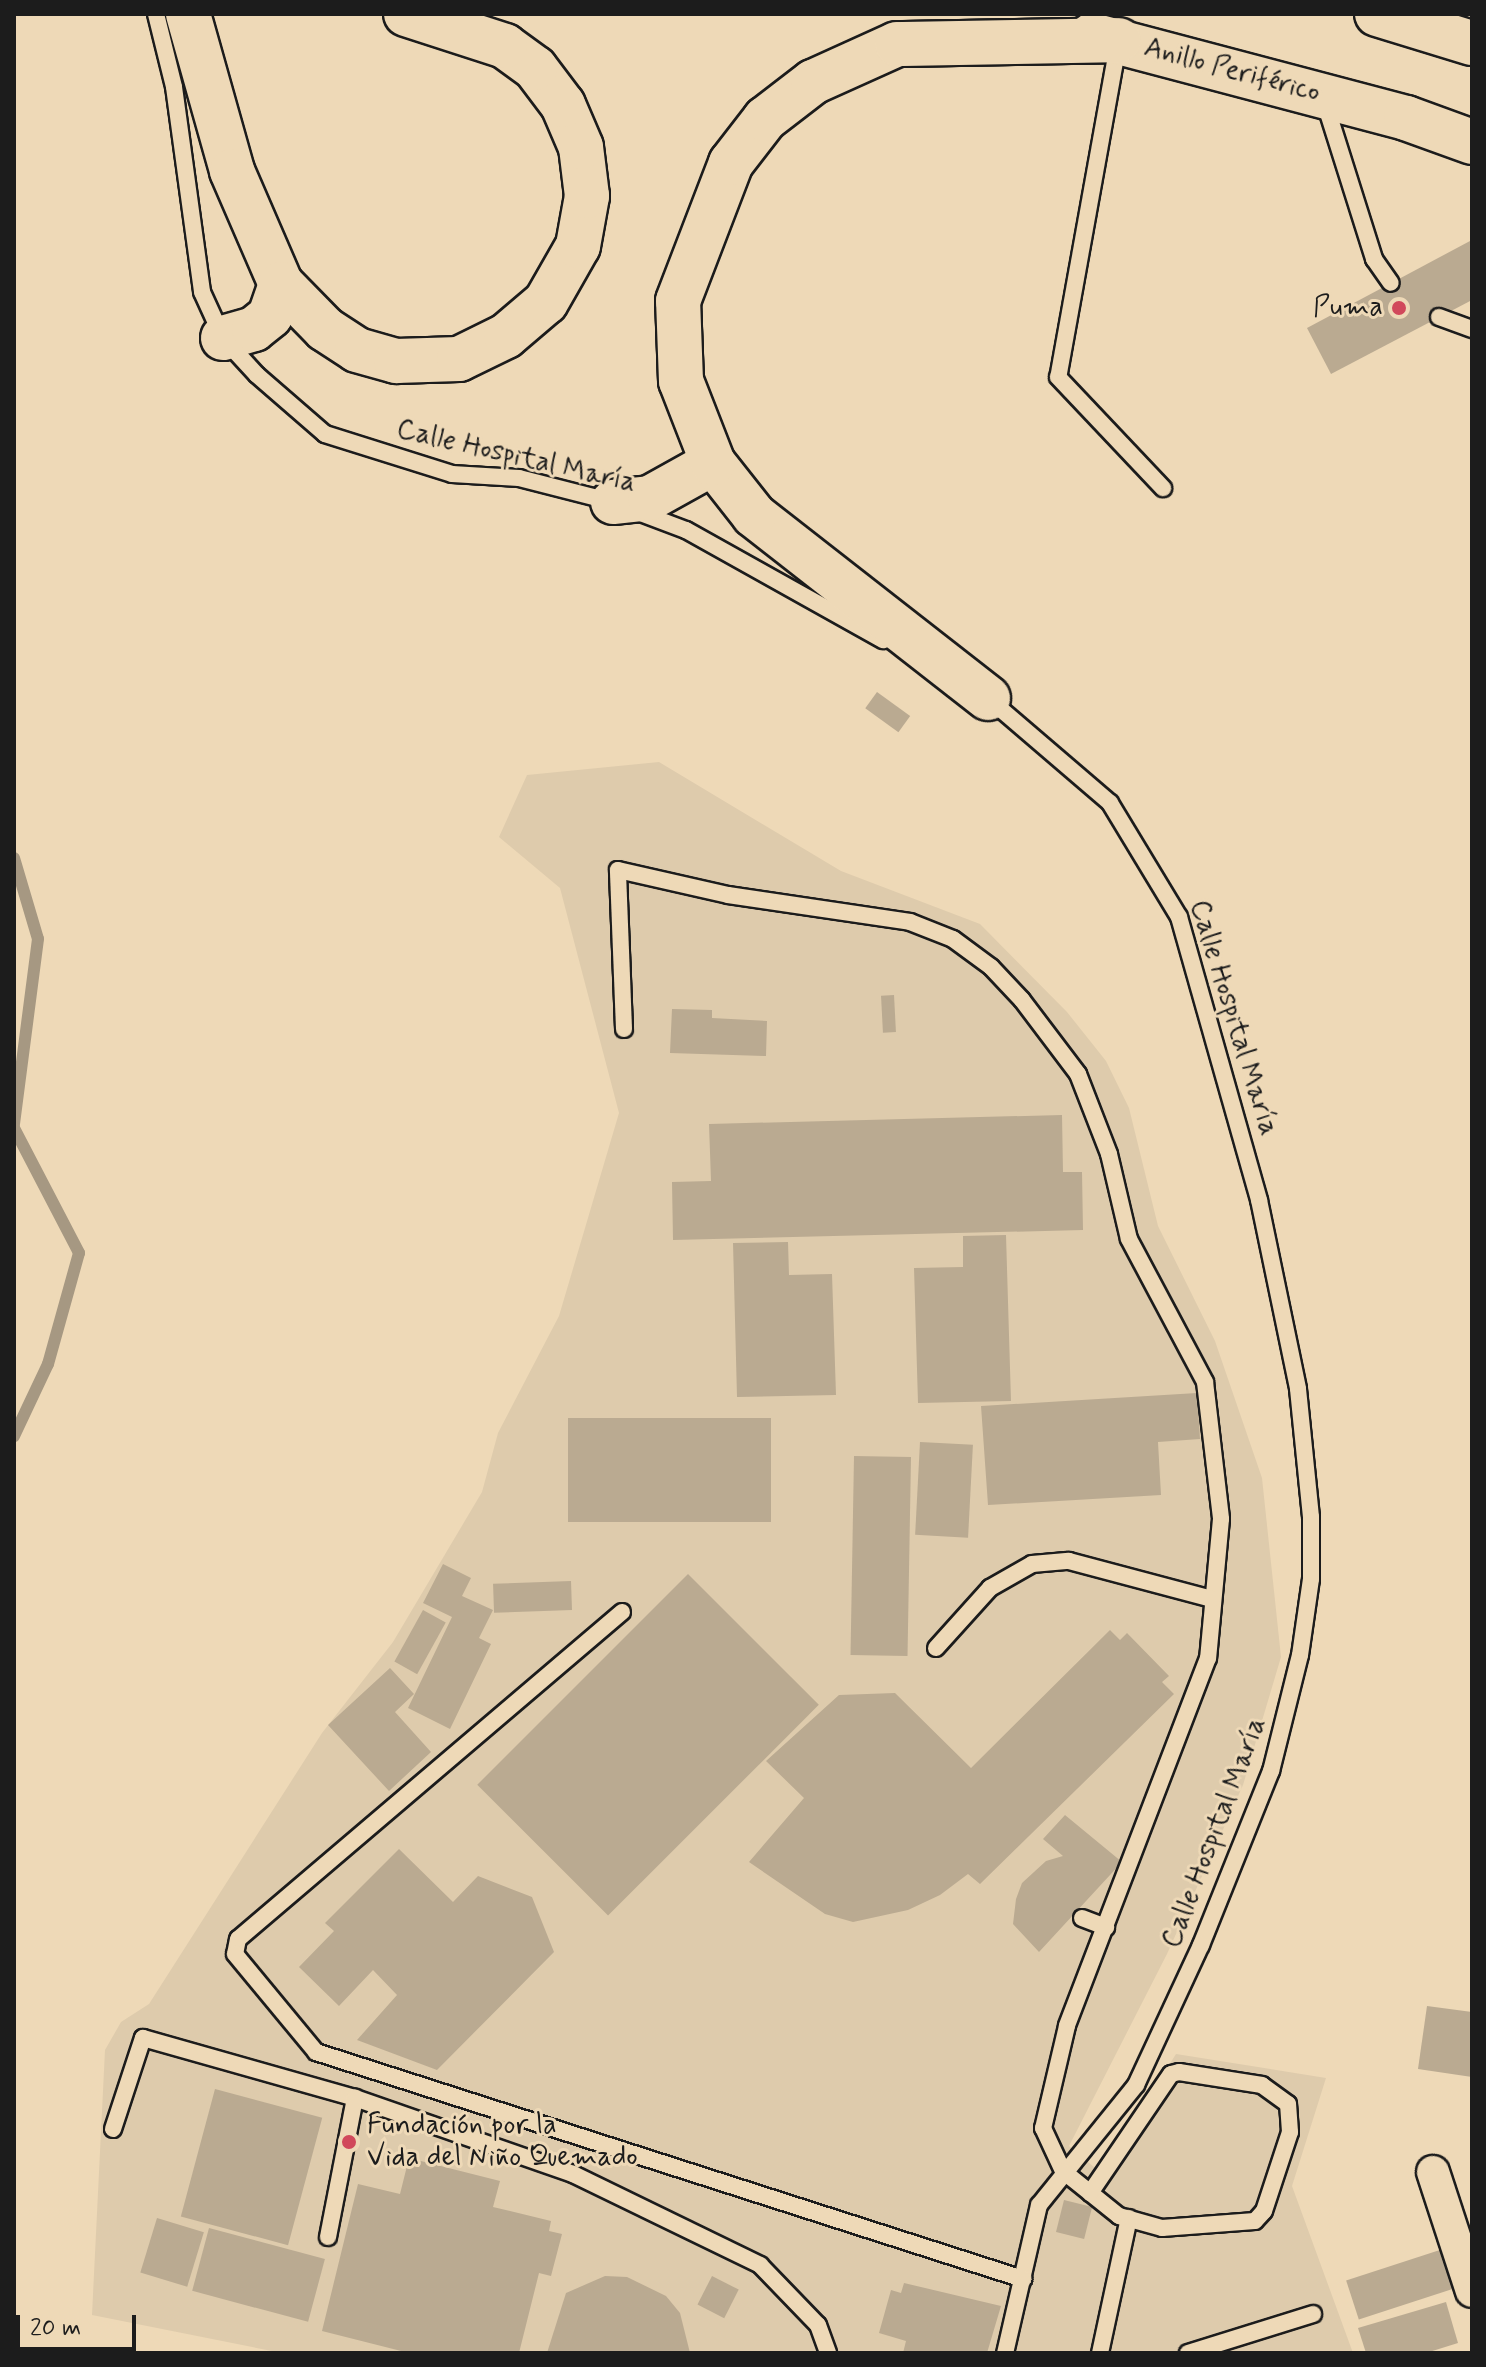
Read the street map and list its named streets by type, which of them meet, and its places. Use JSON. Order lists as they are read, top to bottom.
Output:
{
  "streets": {
    "main road": ["Anillo Periférico"],
    "lane": ["Calle Hospital María"]
  },
  "places": ["Puma", "Fundación por la Vida del Niño Quemado"],
  "scale_bar": "20 m"
}
